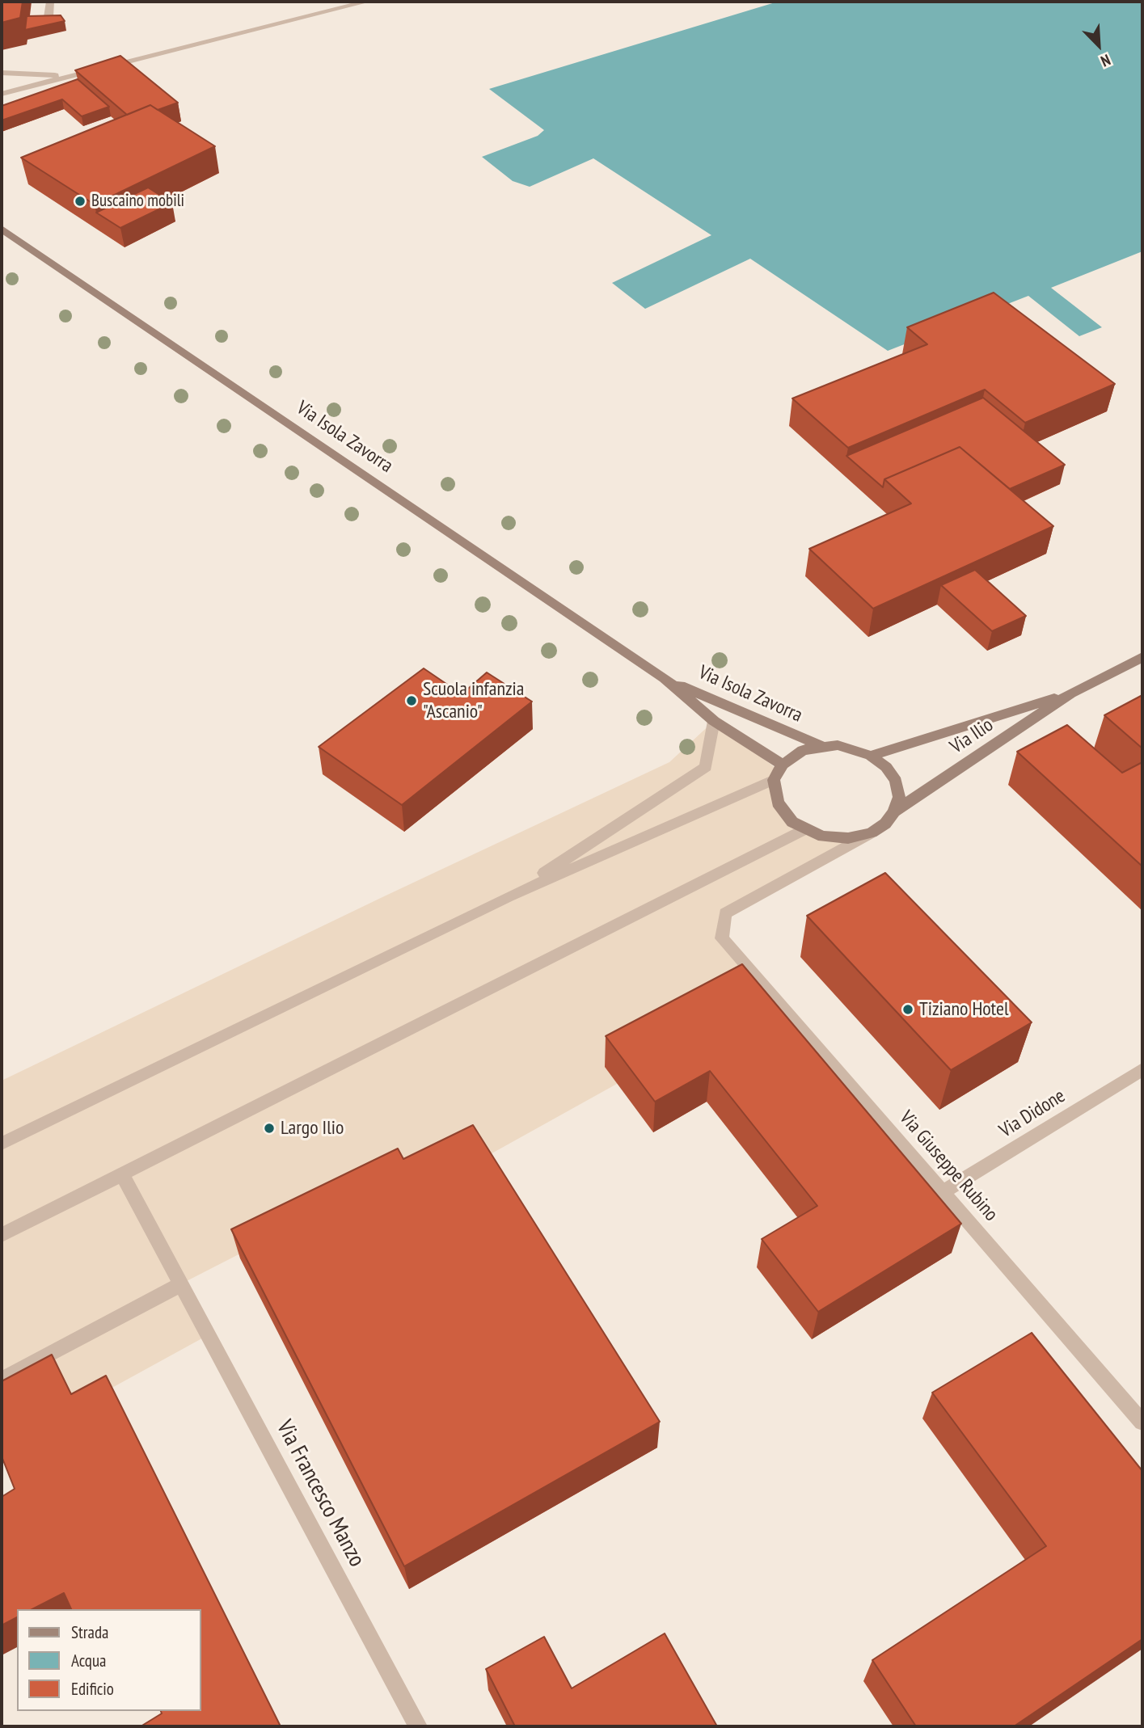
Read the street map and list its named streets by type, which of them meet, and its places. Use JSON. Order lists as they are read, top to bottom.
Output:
{
  "streets": {
    "main road": ["Via Isola Zavorra", "Via Ilio"],
    "street": ["Via Didone", "Via Giuseppe Rubino", "Via Francesco Manzo"]
  },
  "crossings": [
    ["Via Isola Zavorra", "Via Ilio"],
    ["Via Isola Zavorra", "Via Giuseppe Rubino"],
    ["Via Ilio", "Via Giuseppe Rubino"],
    ["Via Didone", "Via Giuseppe Rubino"]
  ],
  "places": [
    "Buscaino mobili",
    "Scuola infanzia \"Ascanio\"",
    "Tiziano Hotel",
    "Largo Ilio"
  ],
  "legend": ["Strada", "Acqua", "Edificio"],
  "north": "bottom right"
}
